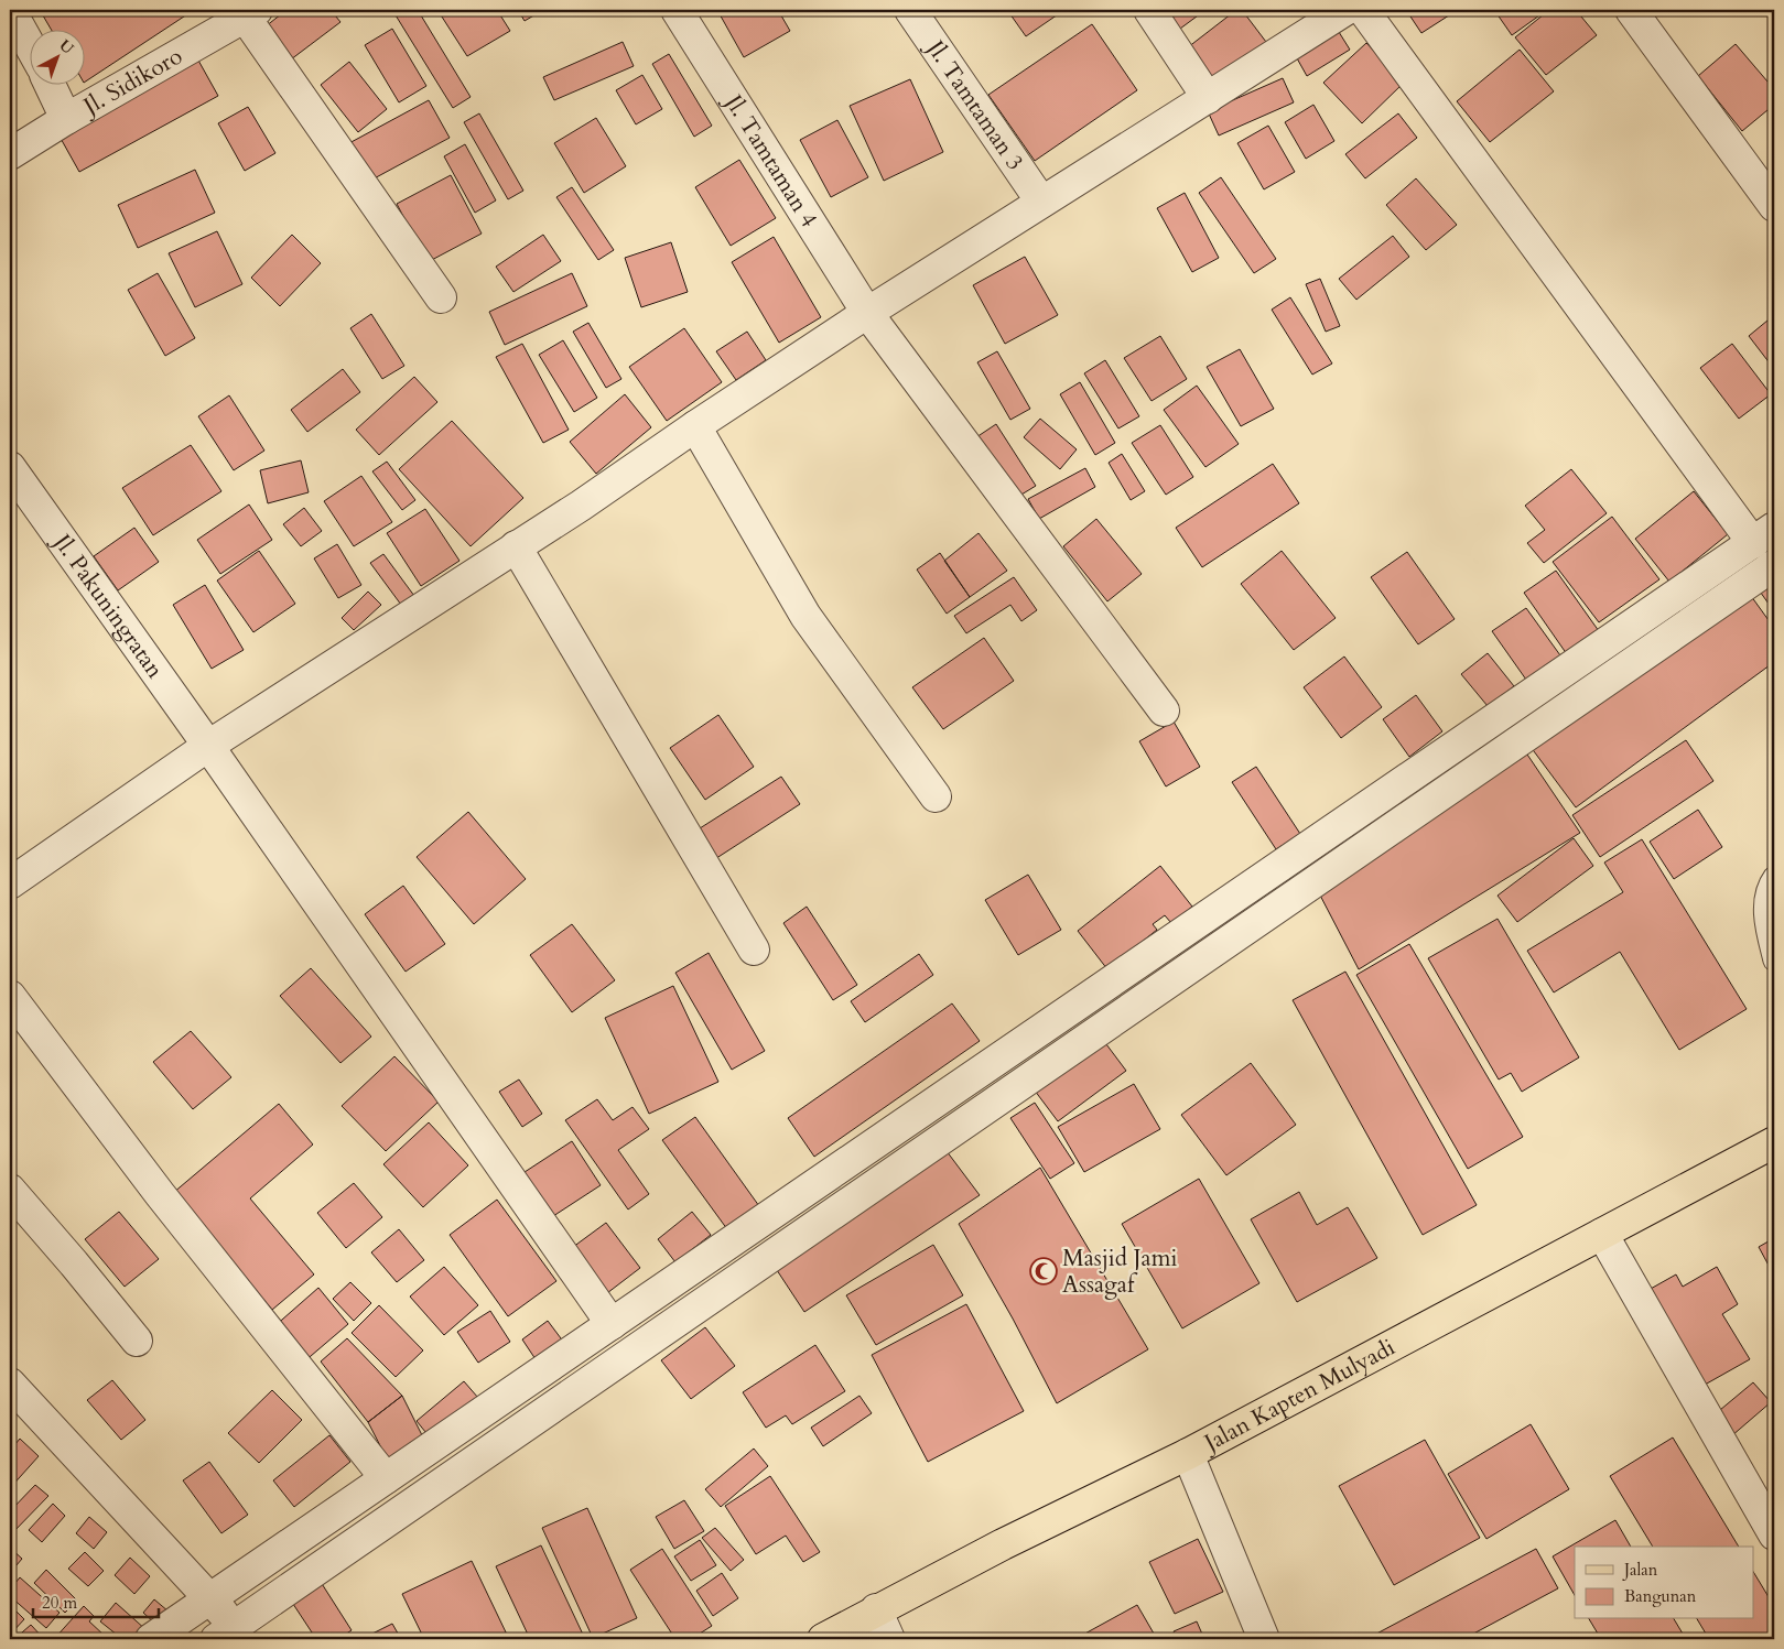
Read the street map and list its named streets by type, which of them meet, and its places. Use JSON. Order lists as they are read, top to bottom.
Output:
{
  "streets": {
    "main road": ["Jalan Kapten Mulyadi"],
    "street": [
      "Jl. Sidikoro",
      "Jl. Tamtaman 3",
      "Jl. Tamtaman 4",
      "Jl. Pakuningratan"
    ]
  },
  "places": {
    "mosque": ["Masjid Jami Assagaf"]
  },
  "legend": ["Jalan", "Bangunan"],
  "scale_bar": "20 m",
  "north": "top right"
}
